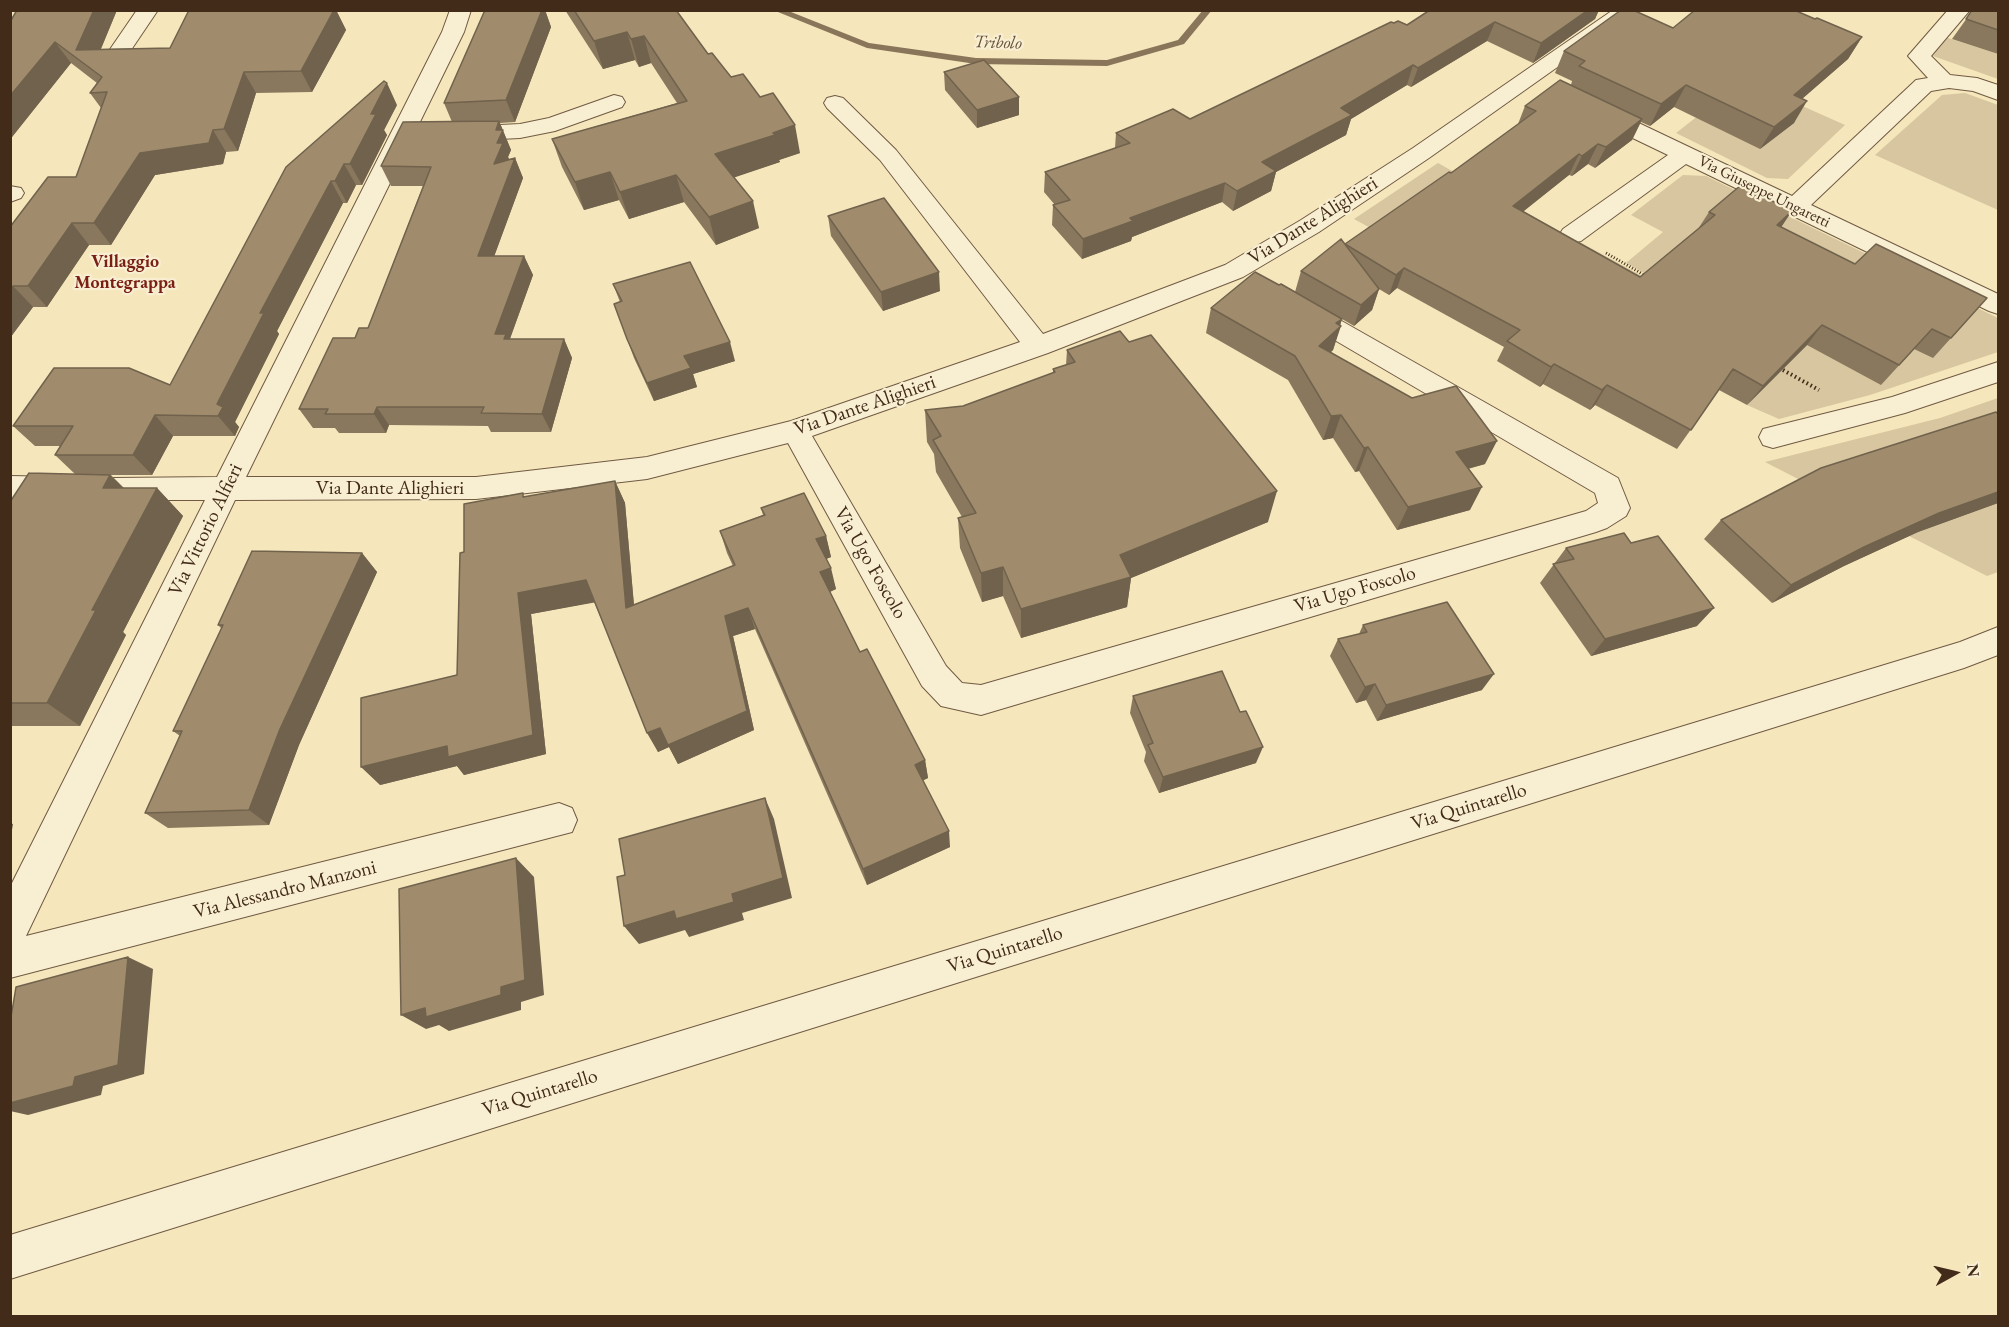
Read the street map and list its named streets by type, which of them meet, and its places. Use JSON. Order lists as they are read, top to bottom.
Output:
{
  "streets": {
    "street": [
      "Via Giuseppe Ungaretti",
      "Via Dante Alighieri",
      "Via Vittorio Alfieri",
      "Via Ugo Foscolo",
      "Via Quintarello",
      "Via Alessandro Manzoni"
    ]
  },
  "crossings": [
    ["Via Dante Alighieri", "Via Vittorio Alfieri"],
    ["Via Dante Alighieri", "Via Ugo Foscolo"]
  ],
  "districts": ["Villaggio Montegrappa"],
  "water": ["Tribolo"],
  "north": "right"
}
